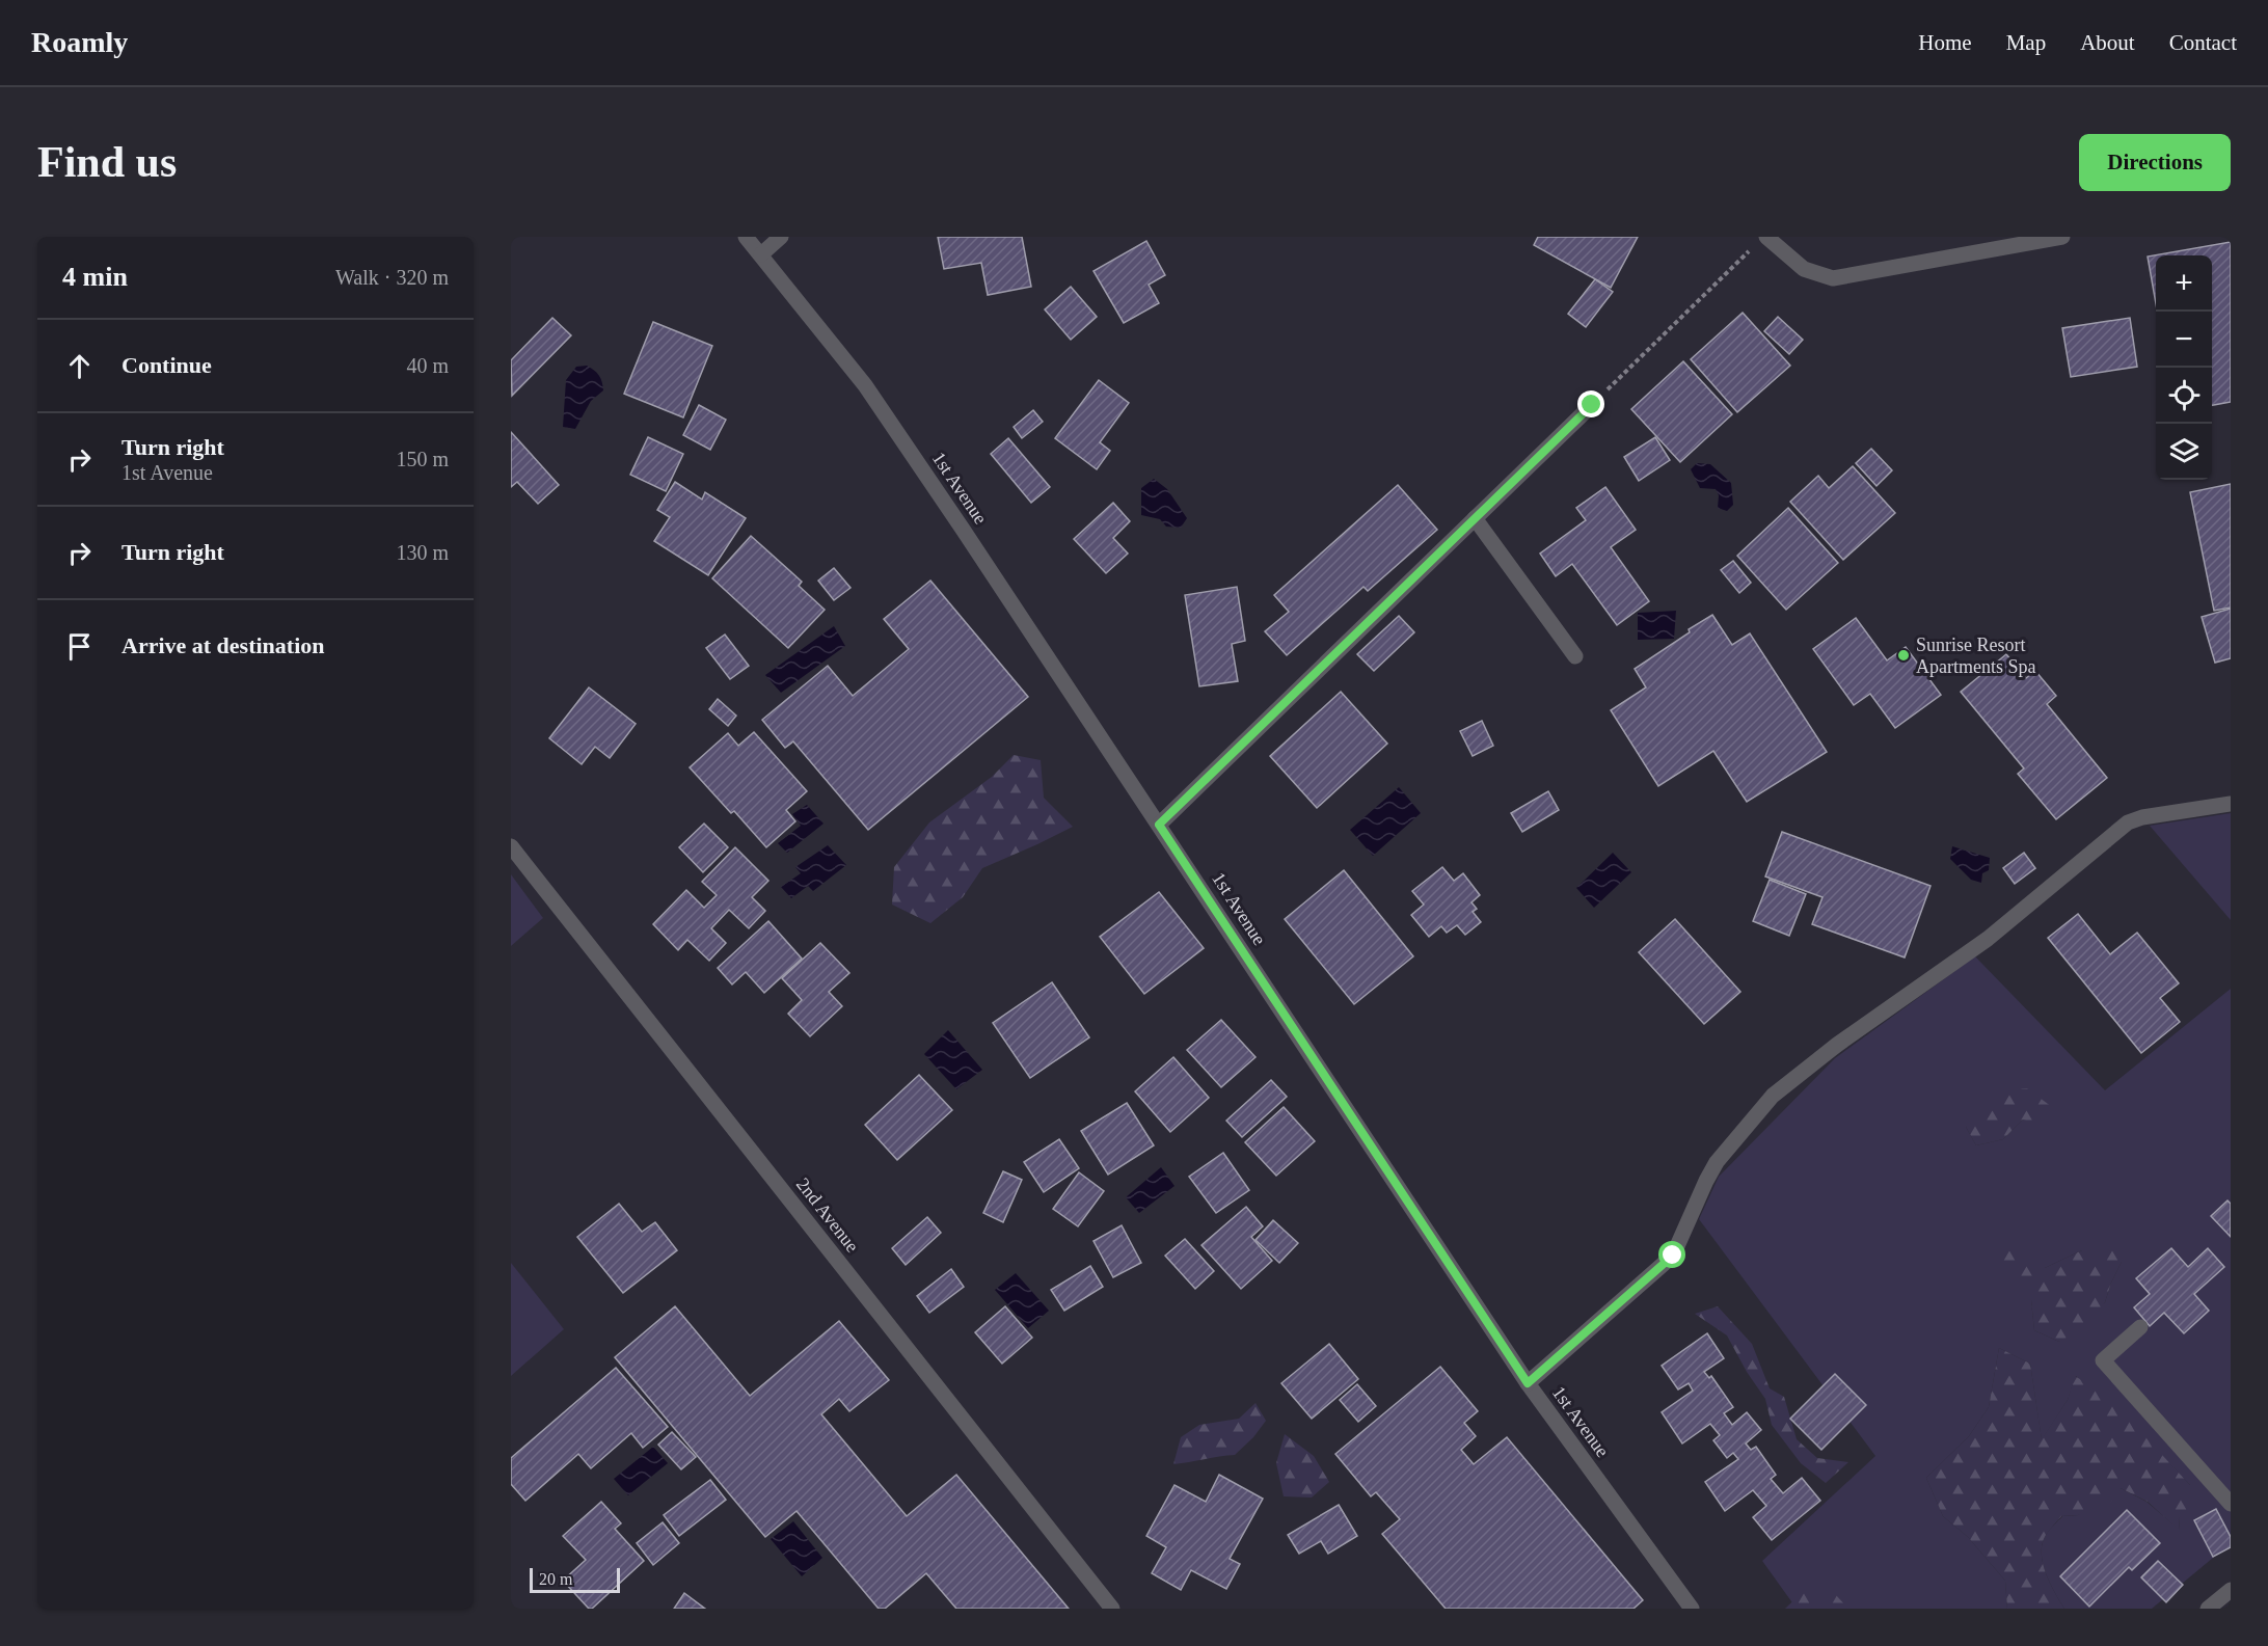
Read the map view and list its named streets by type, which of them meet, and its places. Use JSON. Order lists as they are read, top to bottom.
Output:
{
  "streets": {
    "street": ["1st Avenue", "2nd Avenue"]
  },
  "places": ["Sunrise Resort Apartments Spa"],
  "scale_bar": "20 m",
  "page": {
    "header": "Roamly",
    "nav": [
      "Home",
      "Map",
      "About",
      "Contact"
    ],
    "buttons": "Directions",
    "title": "Find us",
    "heading": ["4 min", "Walk · 320 m"],
    "map_buttons": ["+", "−"],
    "list": [
      ["Continue", "40 m"],
      ["Turn right", "1st Avenue", "150 m"],
      ["Turn right", "130 m"],
      "Arrive at destination"
    ],
    "scale": "20 m"
  }
}
